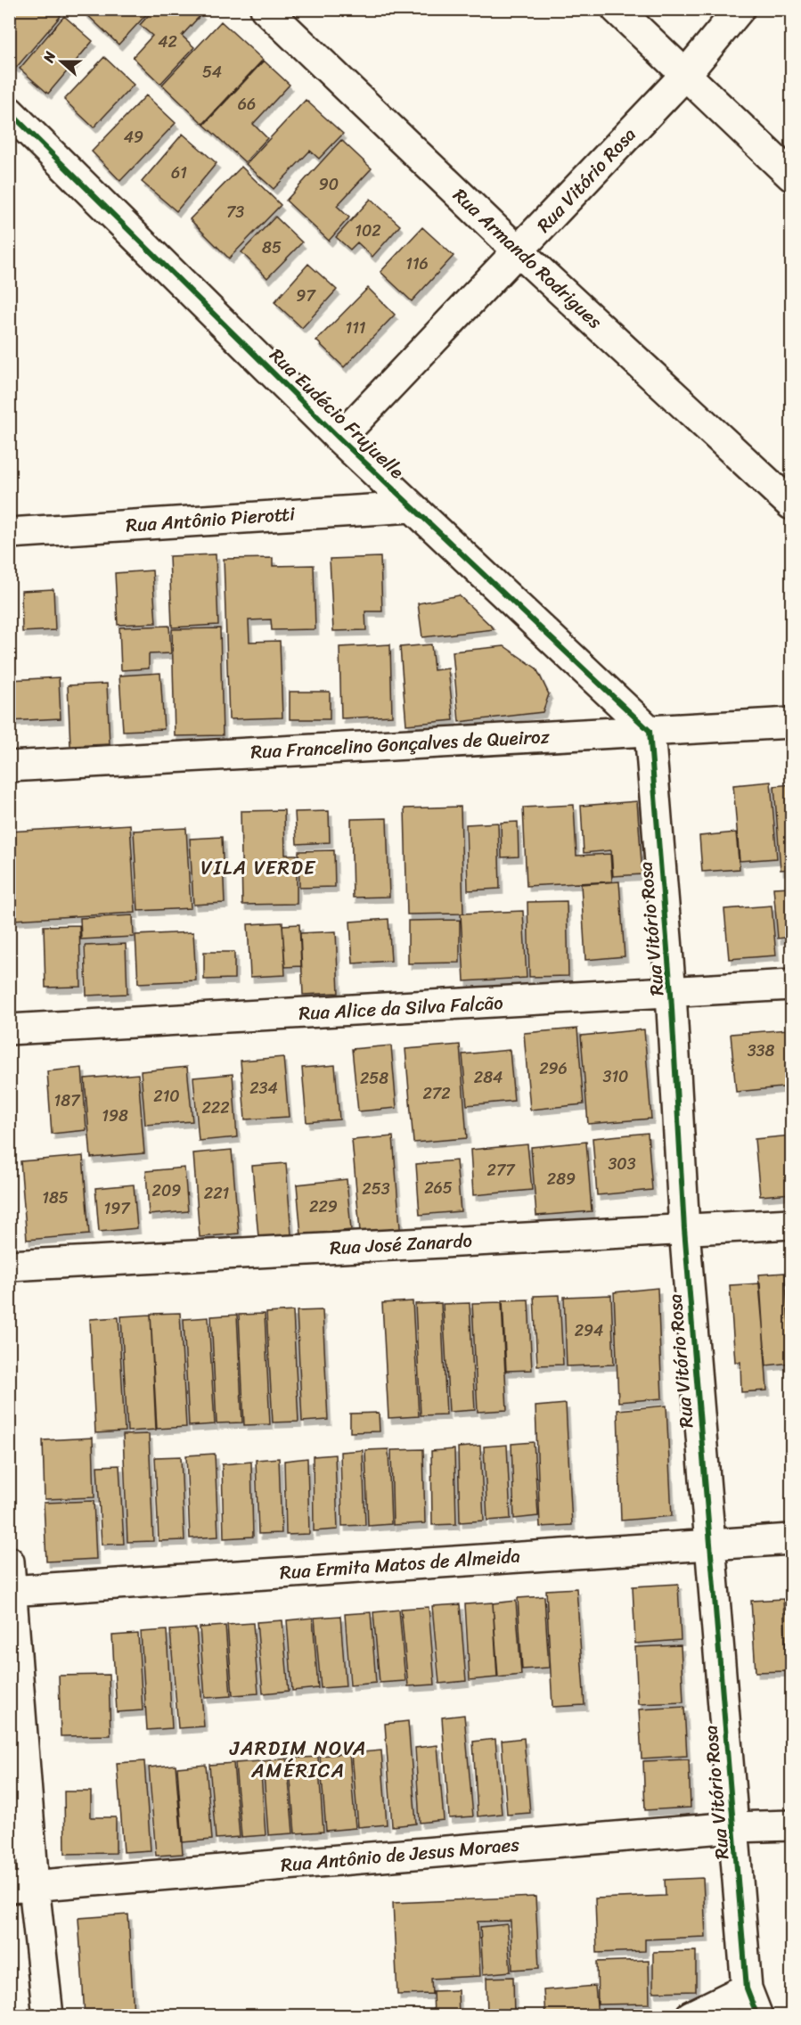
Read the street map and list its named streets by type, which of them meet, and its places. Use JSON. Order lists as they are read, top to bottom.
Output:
{
  "streets": {
    "street": [
      "Rua Vitório Rosa",
      "Rua Armando Rodrigues",
      "Rua Eudécio Frujuelle",
      "Rua Antônio Pierotti",
      "Rua Francelino Gonçalves de Queiroz",
      "Rua Alice da Silva Falcão",
      "Rua José Zanardo",
      "Rua Ermita Matos de Almeida",
      "Rua Antônio de Jesus Moraes"
    ]
  },
  "crossings": [
    ["Rua Vitório Rosa", "Rua Armando Rodrigues"],
    ["Rua Vitório Rosa", "Rua Eudécio Frujuelle"],
    ["Rua Vitório Rosa", "Rua Francelino Gonçalves de Queiroz"],
    ["Rua Vitório Rosa", "Rua Alice da Silva Falcão"],
    ["Rua Vitório Rosa", "Rua José Zanardo"],
    ["Rua Vitório Rosa", "Rua Ermita Matos de Almeida"],
    ["Rua Vitório Rosa", "Rua Antônio de Jesus Moraes"],
    ["Rua Eudécio Frujuelle", "Rua Antônio Pierotti"],
    ["Rua Eudécio Frujuelle", "Rua Francelino Gonçalves de Queiroz"]
  ],
  "districts": ["VILA VERDE", "JARDIM NOVA AMÉRICA"],
  "house_numbers": [
    "42",
    "54",
    "66",
    "49",
    "61",
    "90",
    "73",
    "102",
    "85",
    "116",
    "97",
    "111",
    "338",
    "296",
    "310",
    "284",
    "258",
    "234",
    "272",
    "210",
    "187",
    "222",
    "198",
    "303",
    "277",
    "289",
    "265",
    "253",
    "209",
    "221",
    "185",
    "229",
    "197",
    "294"
  ],
  "north": "left"
}
